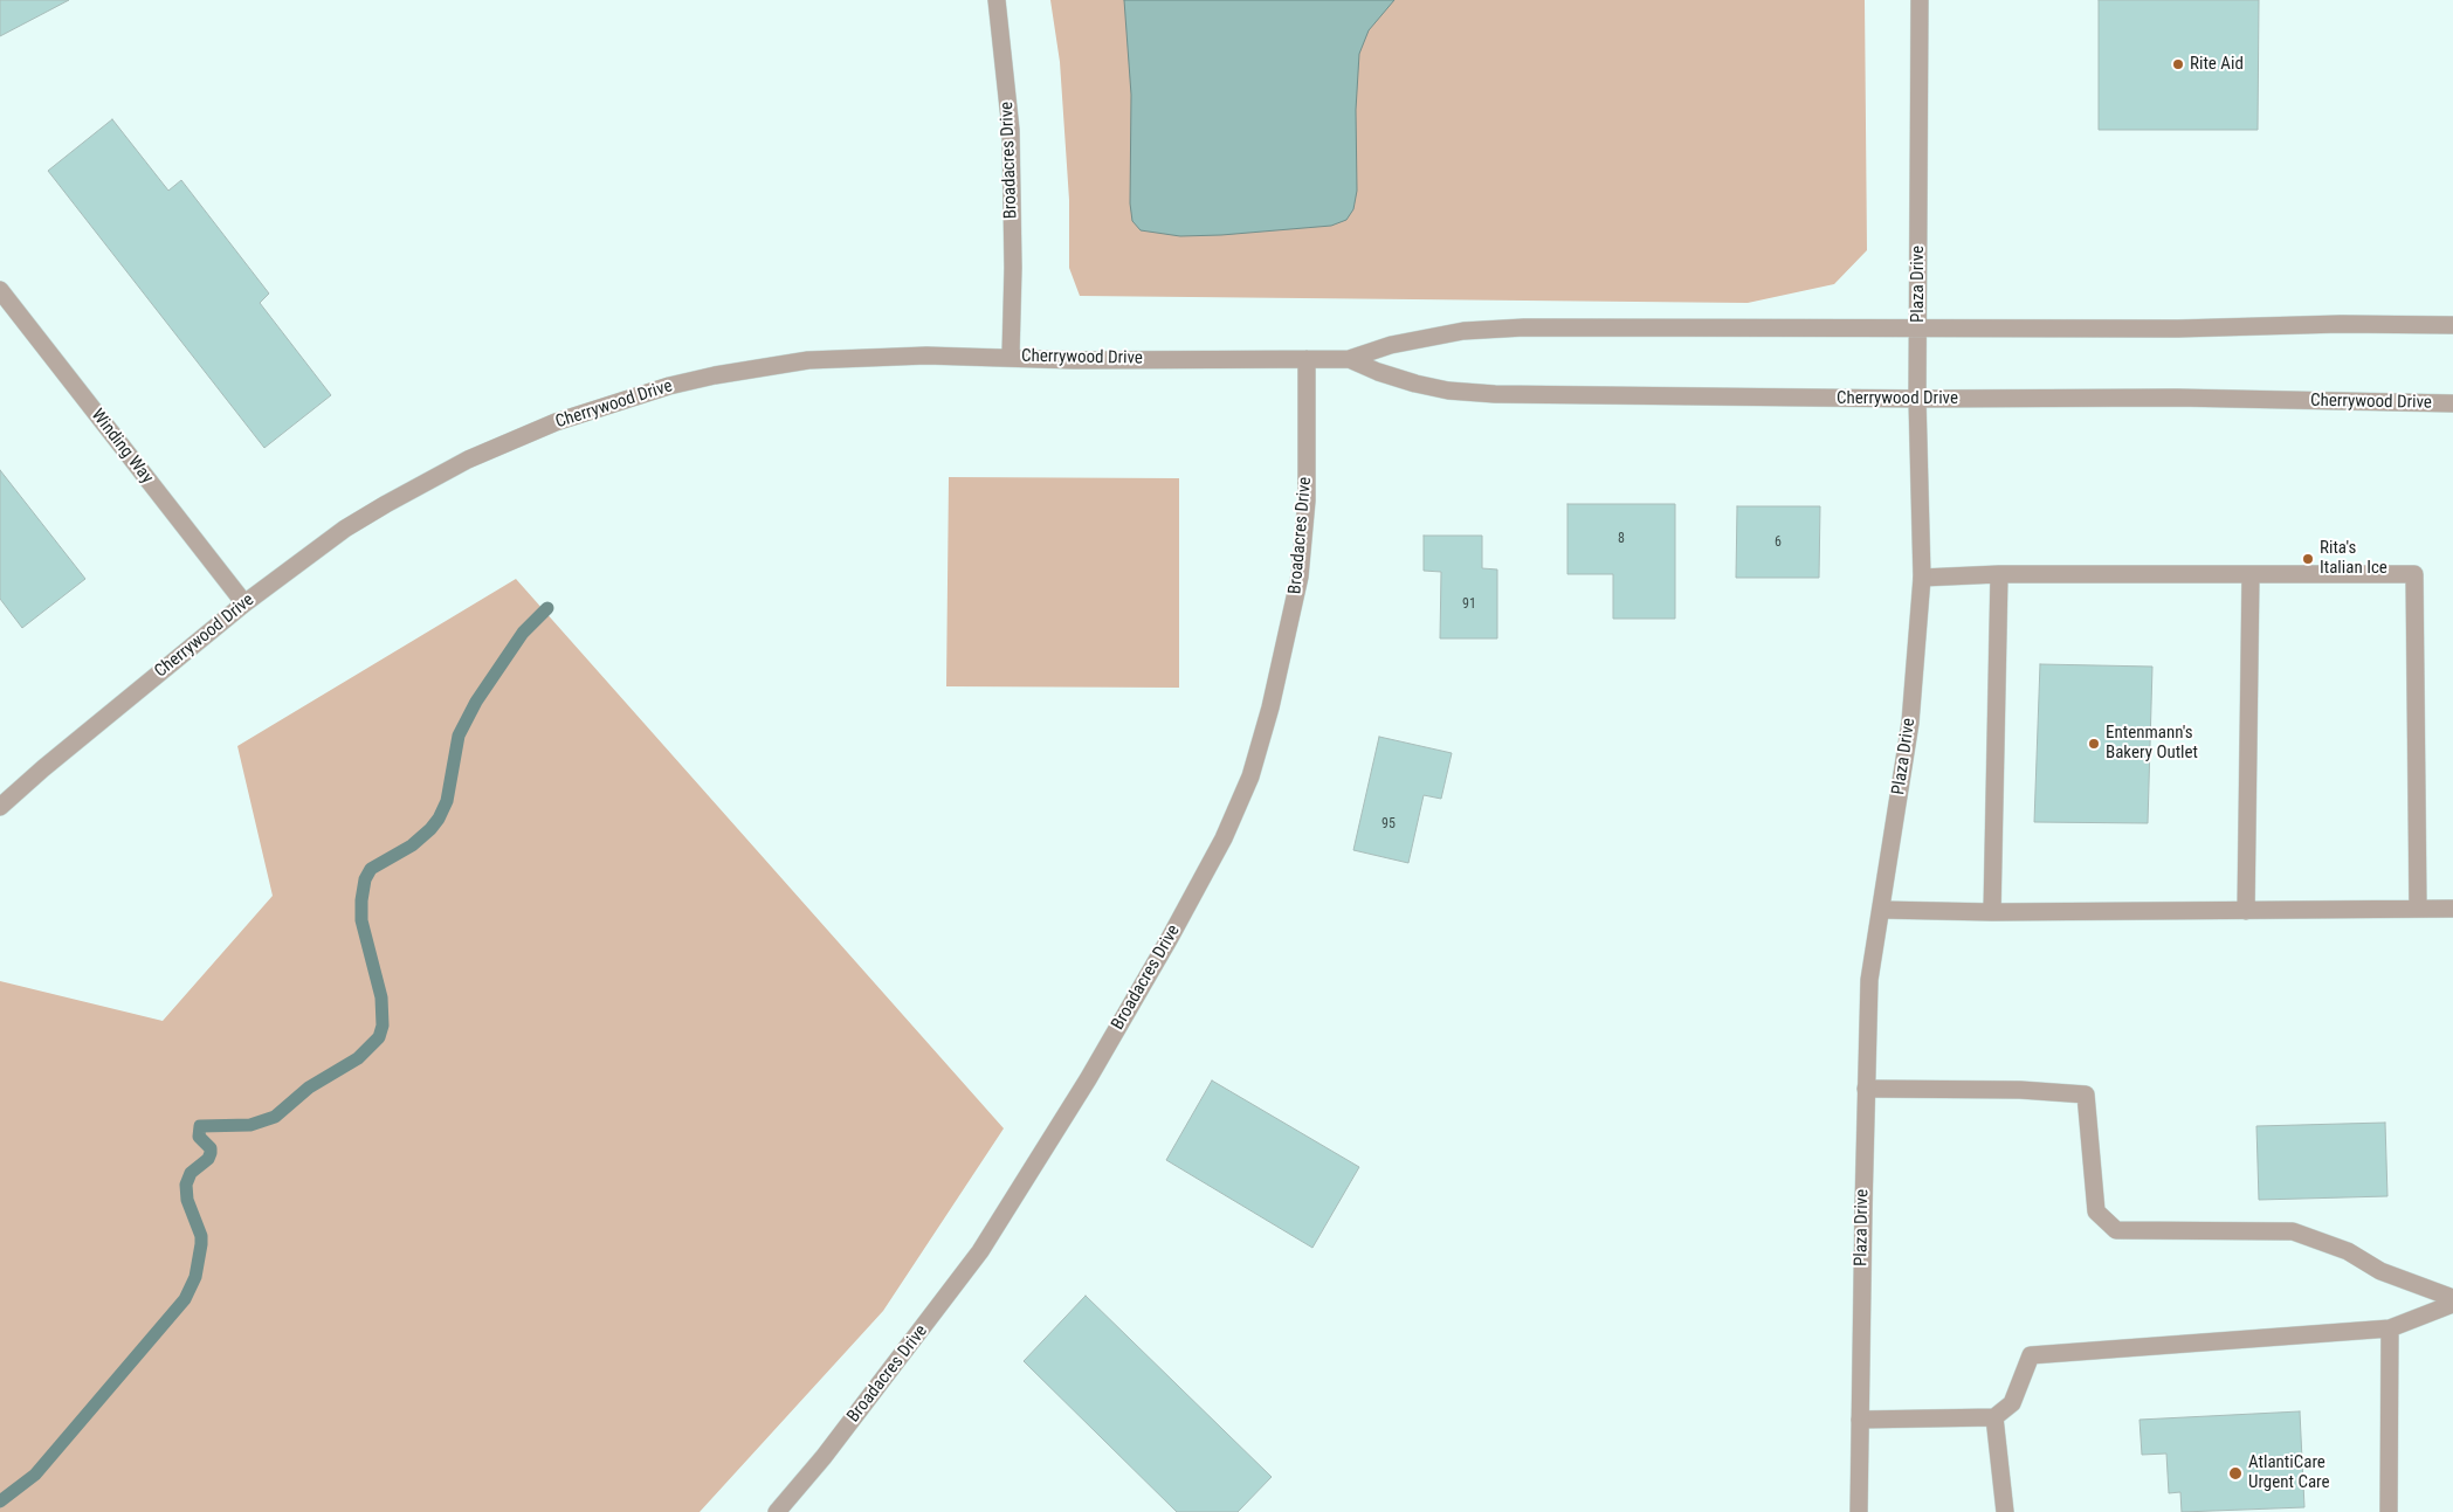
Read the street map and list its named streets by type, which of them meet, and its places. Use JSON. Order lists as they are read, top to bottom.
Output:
{
  "streets": {
    "street": [
      "Broadacres Drive",
      "Plaza Drive",
      "Cherrywood Drive",
      "Winding Way"
    ]
  },
  "crossings": [
    ["Broadacres Drive", "Cherrywood Drive"],
    ["Plaza Drive", "Cherrywood Drive"],
    ["Cherrywood Drive", "Winding Way"]
  ],
  "places": [
    "Rite Aid",
    "Rita's Italian Ice",
    "Entenmann's Bakery Outlet",
    "AtlantiCare Urgent Care"
  ],
  "house_numbers": [
    "8",
    "6",
    "91",
    "95"
  ]
}
